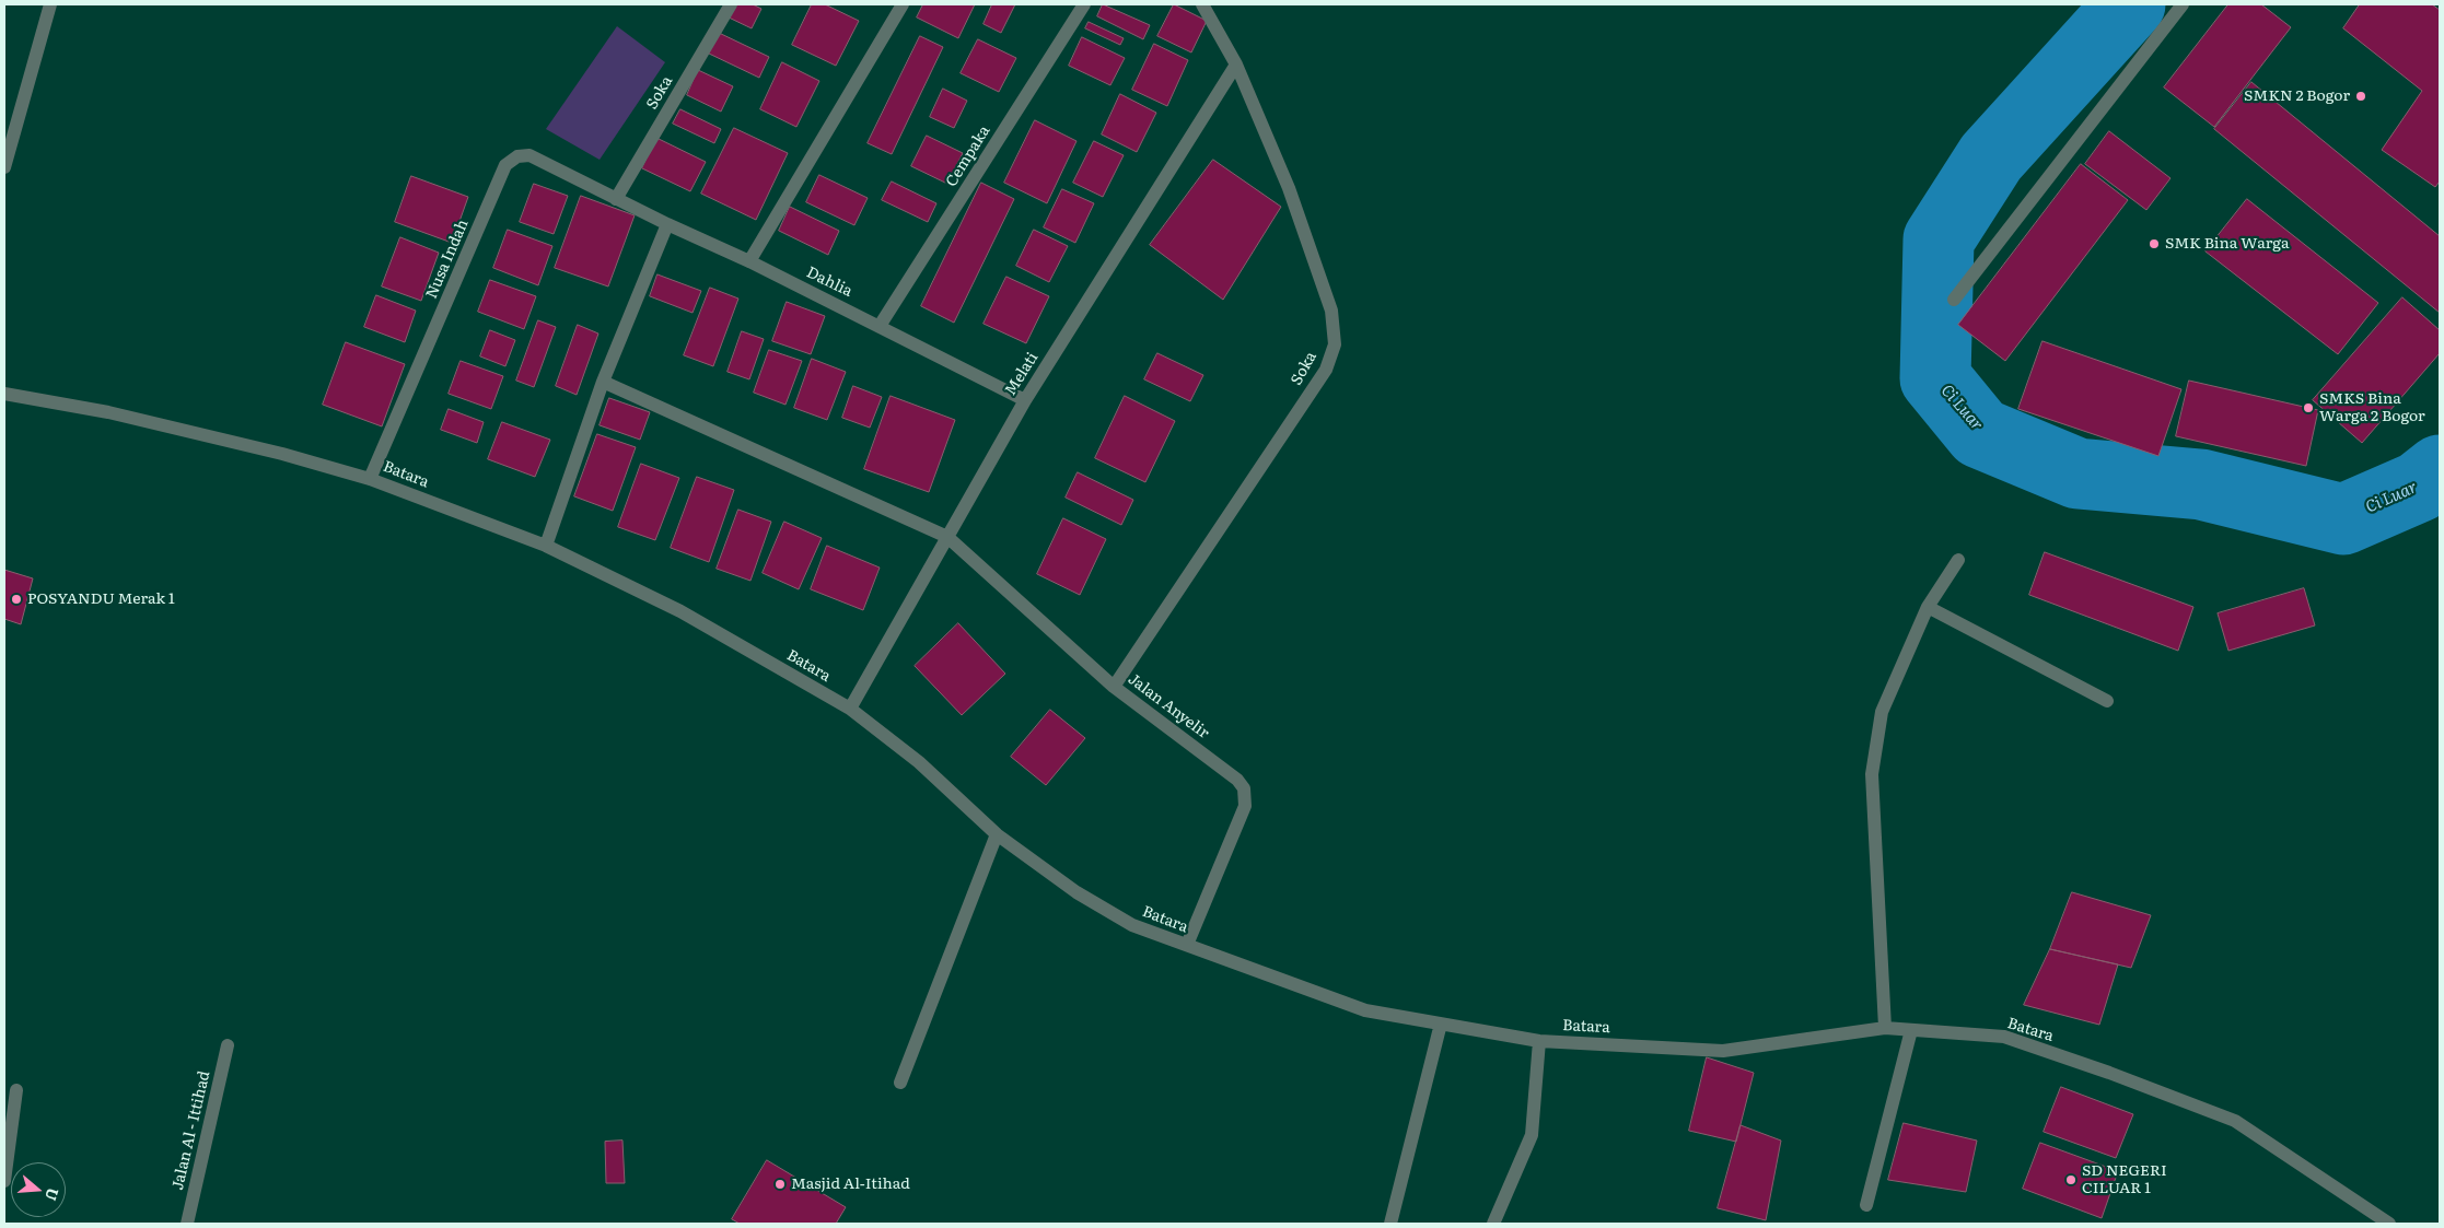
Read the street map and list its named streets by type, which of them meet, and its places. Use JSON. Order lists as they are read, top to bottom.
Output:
{
  "streets": {
    "street": [
      "Soka",
      "Cempaka",
      "Nusa Indah",
      "Dahlia",
      "Melati",
      "Batara",
      "Jalan Anyelir",
      "Jalan Al - Ittihad"
    ]
  },
  "crossings": [
    ["Soka", "Nusa Indah"],
    ["Soka", "Dahlia"],
    ["Soka", "Melati"],
    ["Soka", "Jalan Anyelir"],
    ["Cempaka", "Dahlia"],
    ["Nusa Indah", "Dahlia"],
    ["Nusa Indah", "Batara"],
    ["Dahlia", "Melati"],
    ["Melati", "Batara"],
    ["Melati", "Jalan Anyelir"],
    ["Batara", "Jalan Anyelir"]
  ],
  "water": ["Ci Luar"],
  "places": [
    "SMKN 2 Bogor",
    "SMK Bina Warga",
    "SMKS Bina Warga 2 Bogor",
    "POSYANDU Merak 1",
    "SD NEGERI CILUAR 1",
    "Masjid Al-Itihad"
  ],
  "north": "right"
}
